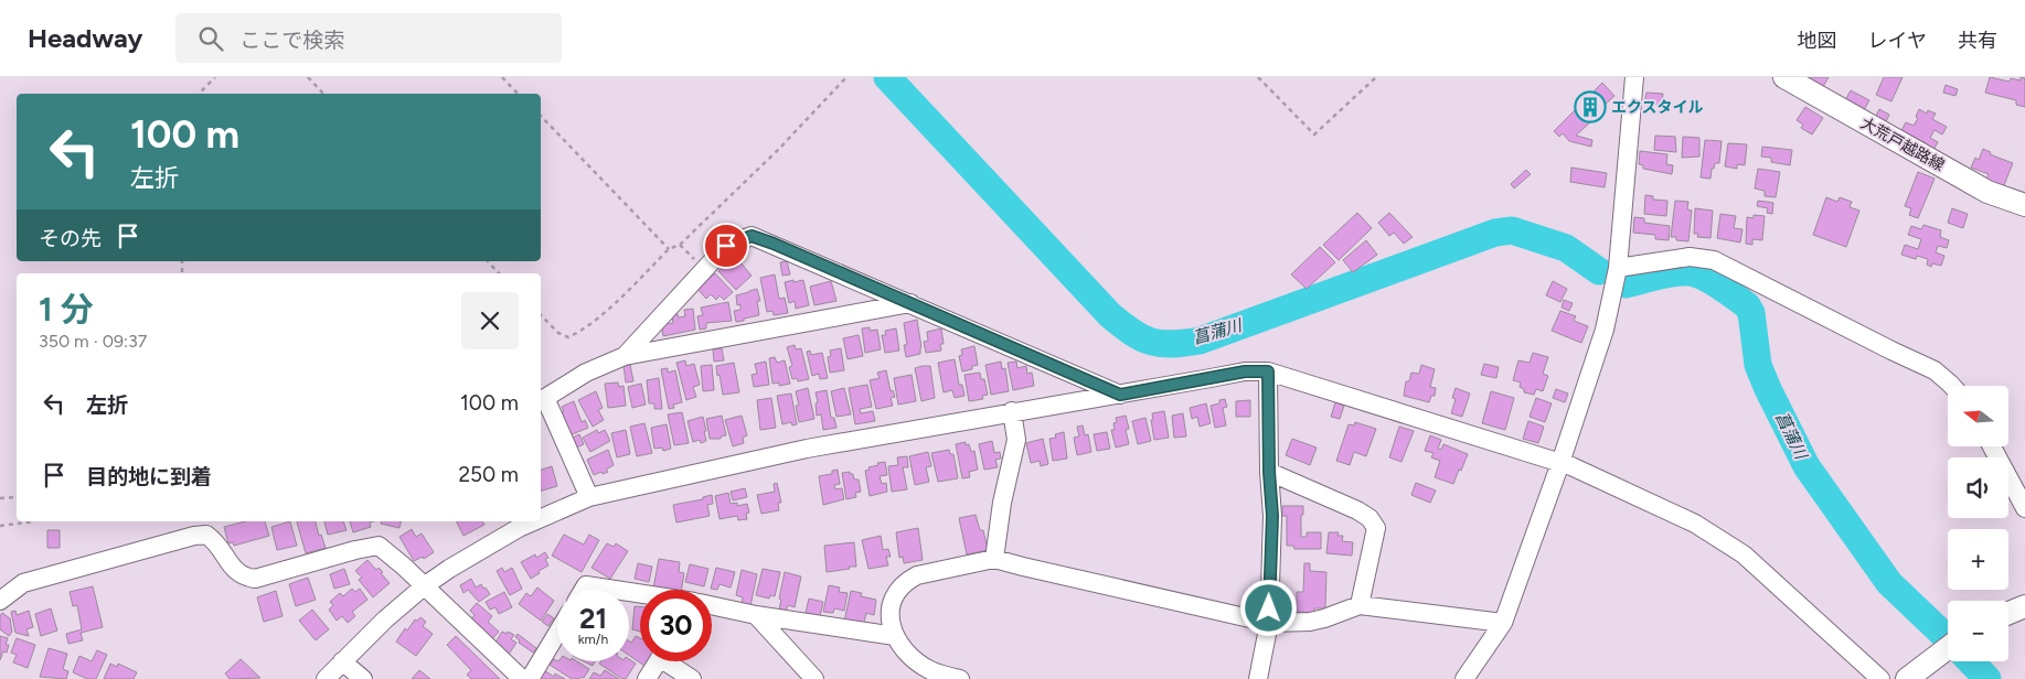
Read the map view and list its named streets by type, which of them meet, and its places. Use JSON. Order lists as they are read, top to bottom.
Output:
{
  "streets": {
    "main road": ["大荒戸越路線"]
  },
  "water": ["菖蒲川"],
  "places": {
    "building": ["エクスタイル"]
  },
  "north": "left",
  "page": {
    "header": "Headway",
    "search": "ここで検索",
    "nav": ["地図", "レイヤ", "共有"],
    "turn": ["100 m", "左折"],
    "then": "その先",
    "heading": ["1 分", "350 m · 09:37"],
    "list": [
      {
        "name": "左折",
        "value": "100 m"
      },
      {
        "name": "目的地に到着",
        "value": "250 m"
      }
    ],
    "map_buttons": ["+", "−"],
    "speed": "21 km/h",
    "limit": "30"
  }
}
